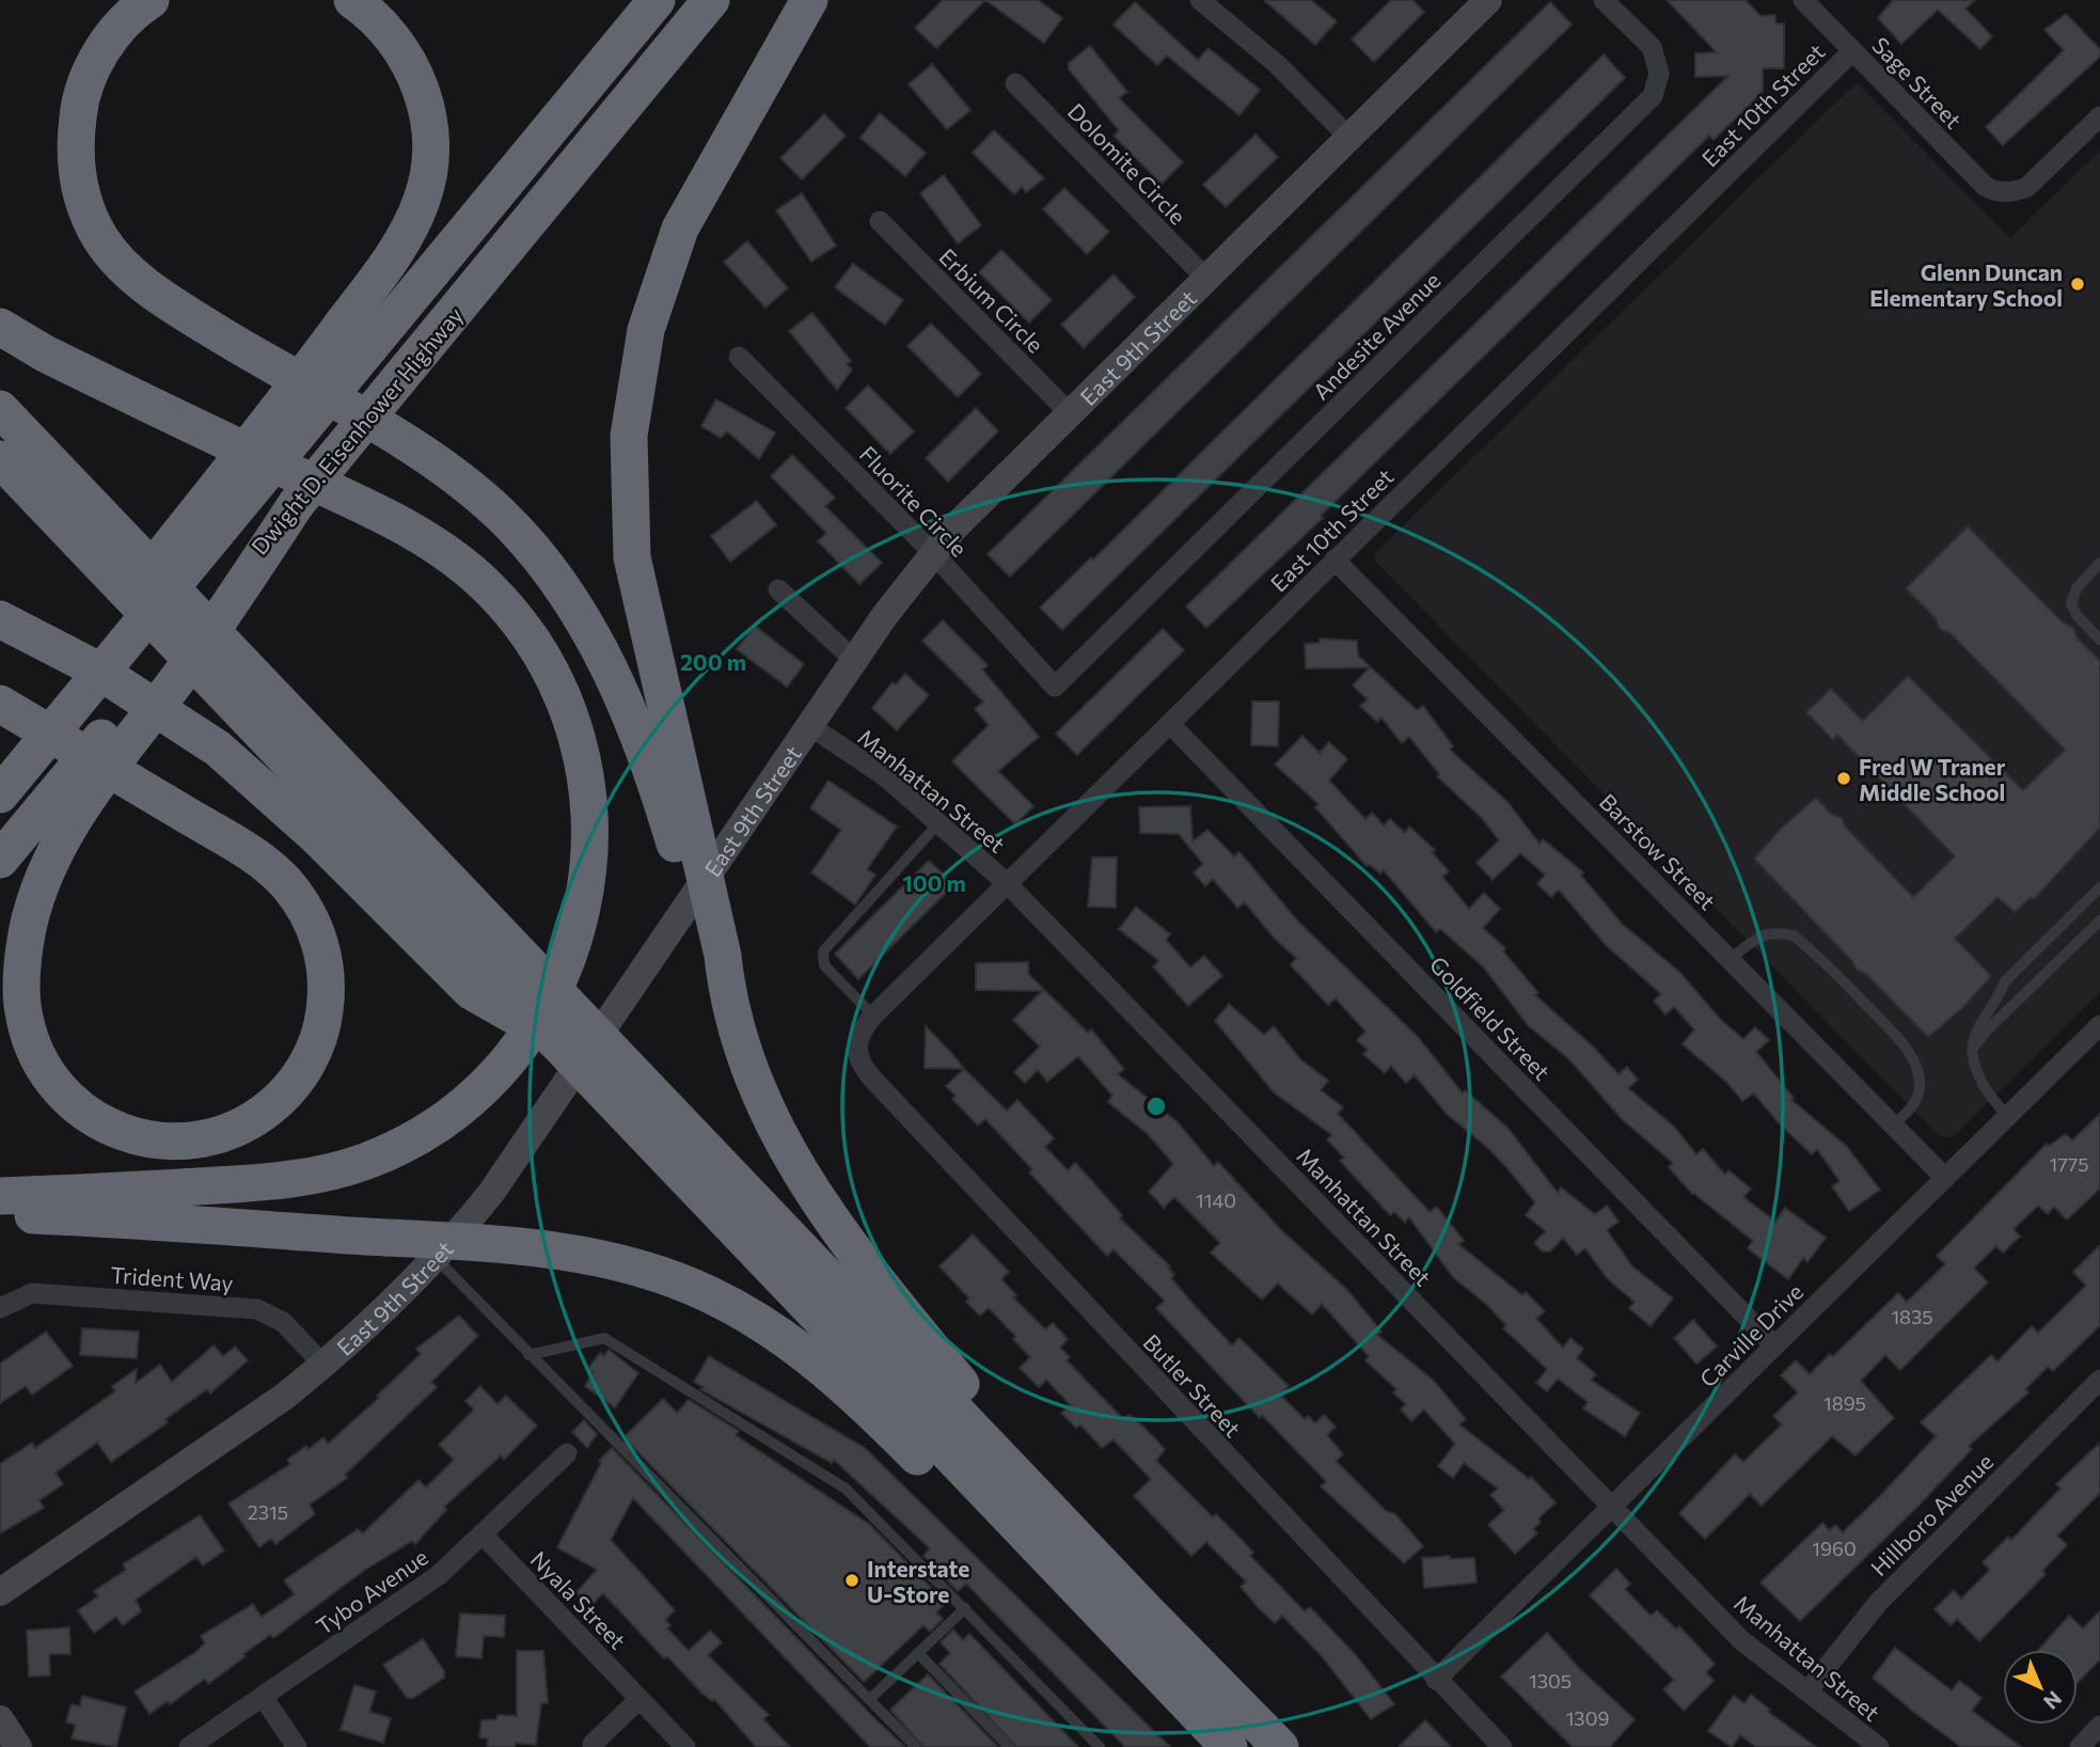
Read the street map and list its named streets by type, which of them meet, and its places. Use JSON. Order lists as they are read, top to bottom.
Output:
{
  "streets": {
    "highway": ["Dwight D. Eisenhower Highway"],
    "street": [
      "Sage Street",
      "East 10th Street",
      "Dolomite Circle",
      "Erbium Circle",
      "Andesite Avenue",
      "East 9th Street",
      "Fluorite Circle",
      "Manhattan Street",
      "Barstow Street",
      "Goldfield Street",
      "Trident Way",
      "Carville Drive",
      "Butler Street",
      "Hillboro Avenue",
      "Tybo Avenue",
      "Nyala Street"
    ]
  },
  "crossings": [
    ["Sage Street", "East 10th Street"],
    ["East 10th Street", "Manhattan Street"],
    ["East 10th Street", "Barstow Street"],
    ["East 10th Street", "Goldfield Street"],
    ["East 10th Street", "Butler Street"],
    ["Dolomite Circle", "East 9th Street"],
    ["Erbium Circle", "East 9th Street"],
    ["Andesite Avenue", "Fluorite Circle"],
    ["East 9th Street", "Fluorite Circle"],
    ["East 9th Street", "Manhattan Street"],
    ["East 9th Street", "Trident Way"],
    ["Manhattan Street", "Carville Drive"],
    ["Manhattan Street", "Hillboro Avenue"],
    ["Barstow Street", "Carville Drive"],
    ["Goldfield Street", "Carville Drive"],
    ["Carville Drive", "Butler Street"],
    ["Tybo Avenue", "Nyala Street"]
  ],
  "places": ["Glenn Duncan Elementary School", "Fred W Traner Middle School", "Interstate U-Store"],
  "house_numbers": [
    "1775",
    "1140",
    "1835",
    "1895",
    "2315",
    "1960",
    "1305",
    "1309"
  ],
  "north": "bottom right",
  "rings": ["200 m", "100 m"]
}
